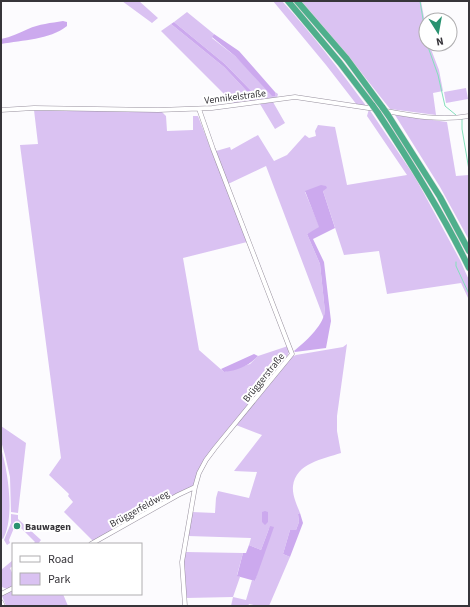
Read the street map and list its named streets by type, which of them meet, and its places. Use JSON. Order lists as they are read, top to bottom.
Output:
{
  "streets": {
    "street": ["Vennikelstraße", "Brüggerstraße", "Brüggerfeldweg"]
  },
  "crossings": [
    ["Vennikelstraße", "Brüggerstraße"],
    ["Brüggerstraße", "Brüggerfeldweg"]
  ],
  "places": ["Bauwagen"],
  "legend": ["Road", "Park"],
  "north": "bottom"
}
